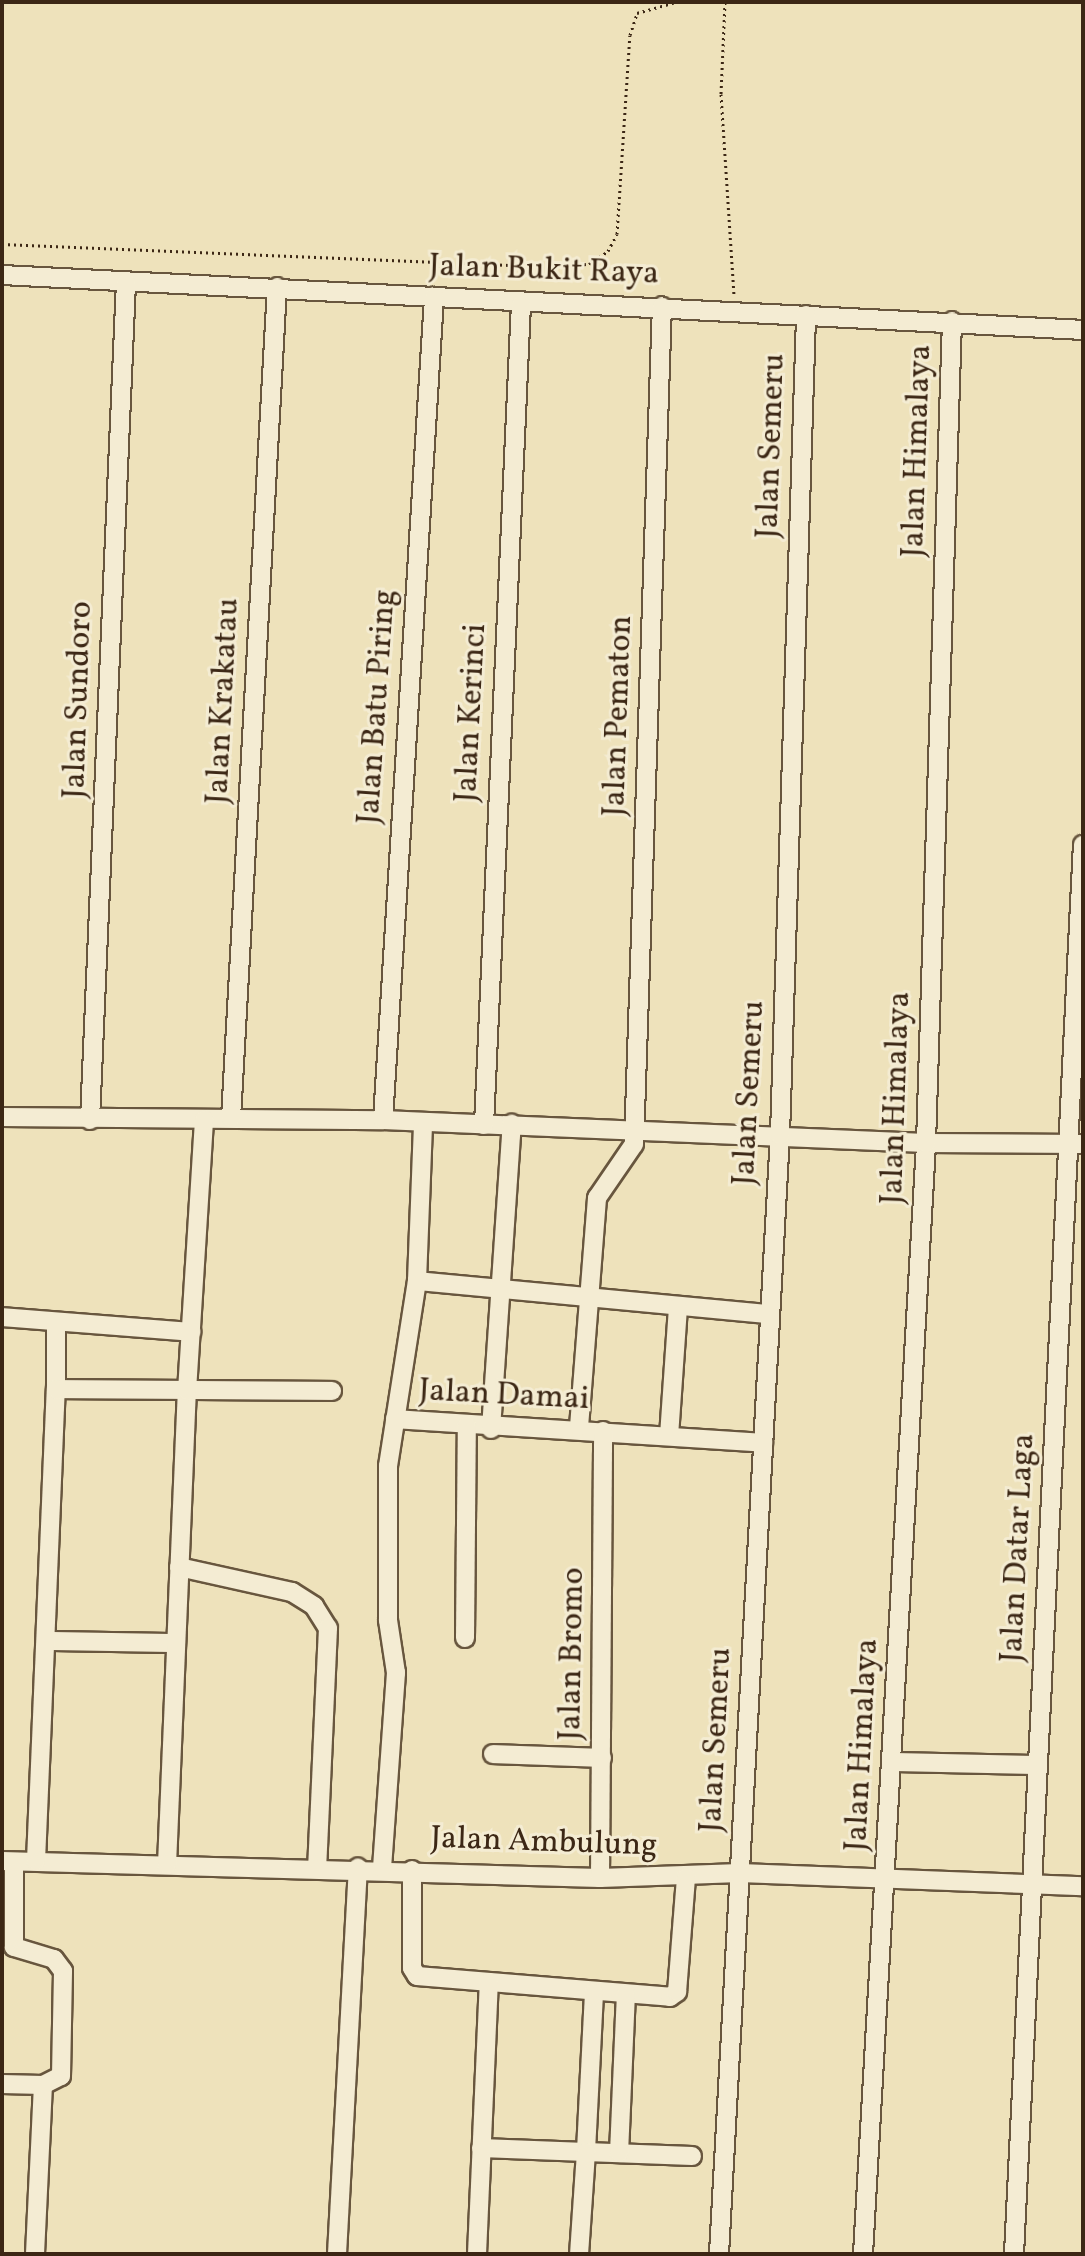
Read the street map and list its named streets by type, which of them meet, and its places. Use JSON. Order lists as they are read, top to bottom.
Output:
{
  "streets": {
    "street": [
      "Jalan Bukit Raya",
      "Jalan Semeru",
      "Jalan Himalaya",
      "Jalan Sundoro",
      "Jalan Krakatau",
      "Jalan Batu Piring",
      "Jalan Kerinci",
      "Jalan Pematon",
      "Jalan Damai",
      "Jalan Datar Laga",
      "Jalan Bromo",
      "Jalan Ambulung"
    ]
  },
  "crossings": [
    ["Jalan Bukit Raya", "Jalan Semeru"],
    ["Jalan Bukit Raya", "Jalan Himalaya"],
    ["Jalan Bukit Raya", "Jalan Sundoro"],
    ["Jalan Bukit Raya", "Jalan Krakatau"],
    ["Jalan Bukit Raya", "Jalan Batu Piring"],
    ["Jalan Bukit Raya", "Jalan Kerinci"],
    ["Jalan Bukit Raya", "Jalan Pematon"],
    ["Jalan Semeru", "Jalan Damai"],
    ["Jalan Semeru", "Jalan Ambulung"],
    ["Jalan Himalaya", "Jalan Ambulung"],
    ["Jalan Pematon", "Jalan Damai"],
    ["Jalan Damai", "Jalan Bromo"],
    ["Jalan Datar Laga", "Jalan Ambulung"],
    ["Jalan Bromo", "Jalan Ambulung"]
  ]
}
